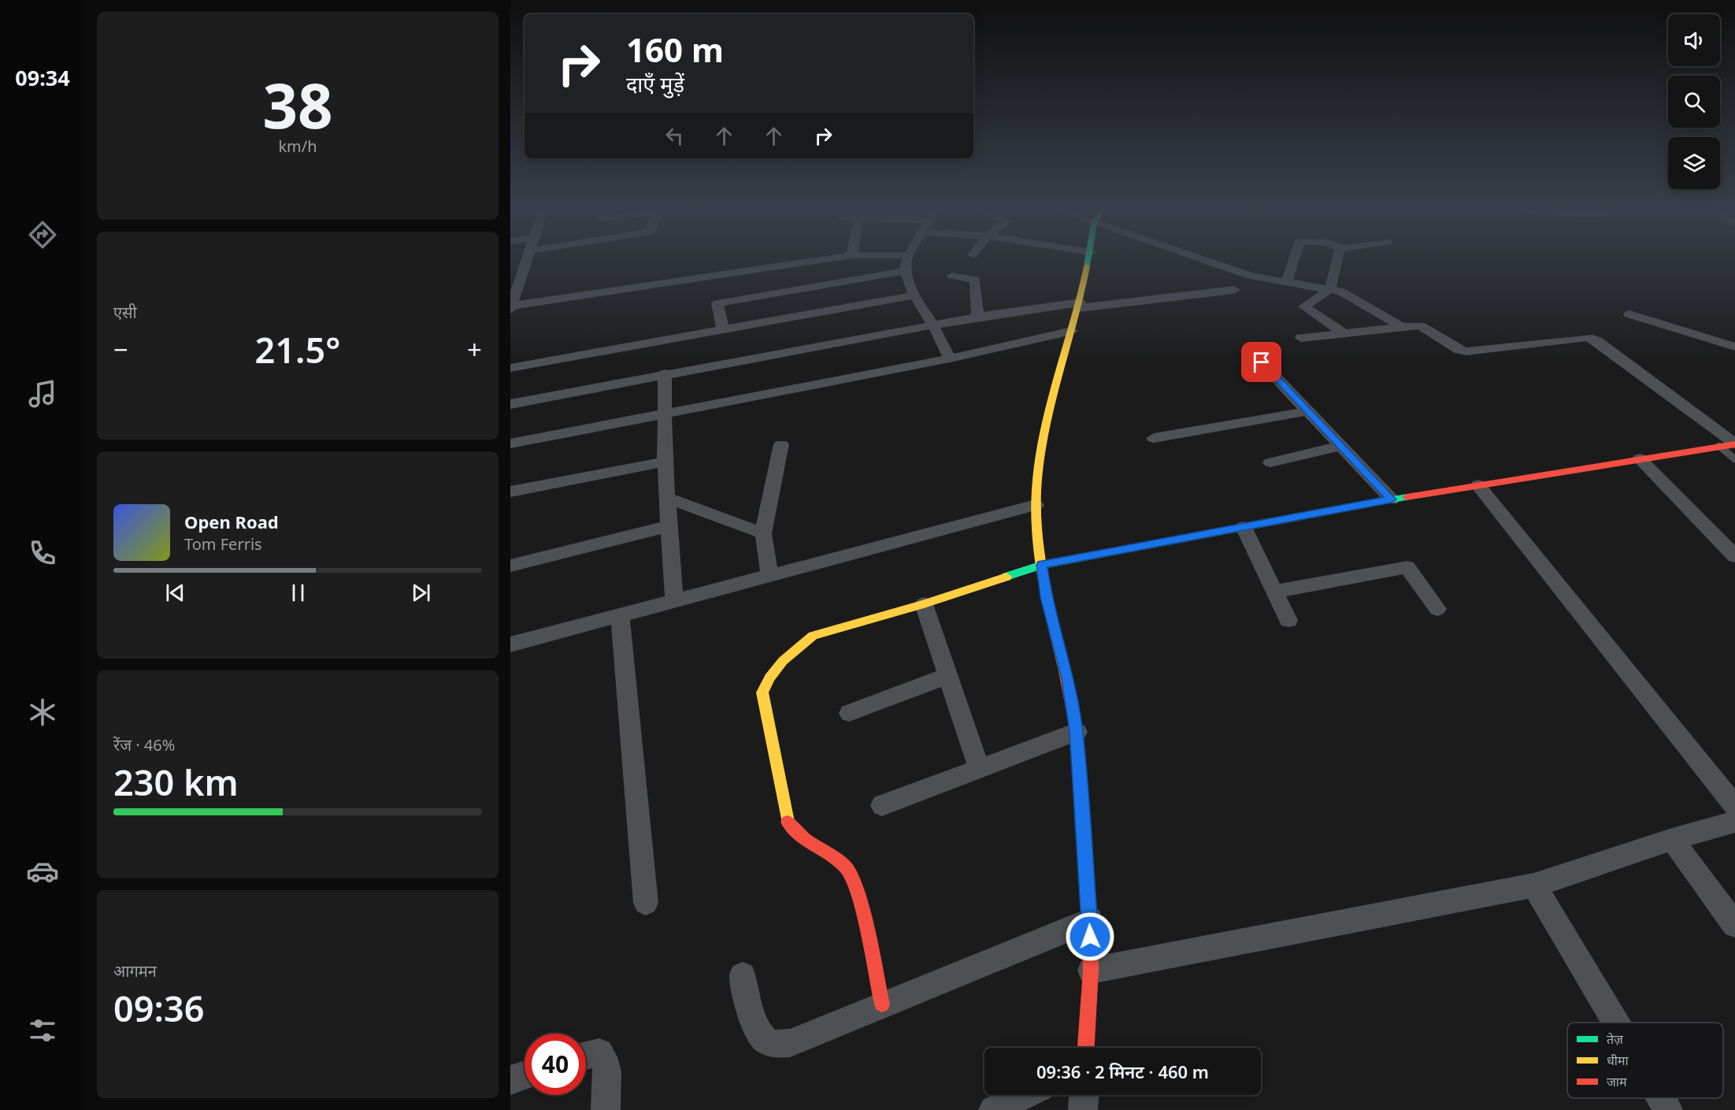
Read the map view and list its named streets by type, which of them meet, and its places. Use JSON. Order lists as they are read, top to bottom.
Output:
{
  "legend": ["तेज़", "धीमा", "जाम"],
  "page": {
    "tabs": "09:34",
    "tile": [
      ["38", "km/h"],
      "एसी",
      ["रेंज · 46%", "230 km"],
      ["आगमन", "09:36"]
    ],
    "turn": ["160 m", "दाएँ मुड़ें"],
    "heat": ["−", "21.5°", "+"],
    "song": ["Open Road", "Tom Ferris"],
    "limit": "40",
    "trip": "09:36 · 2 मिनट · 460 m"
  }
}
